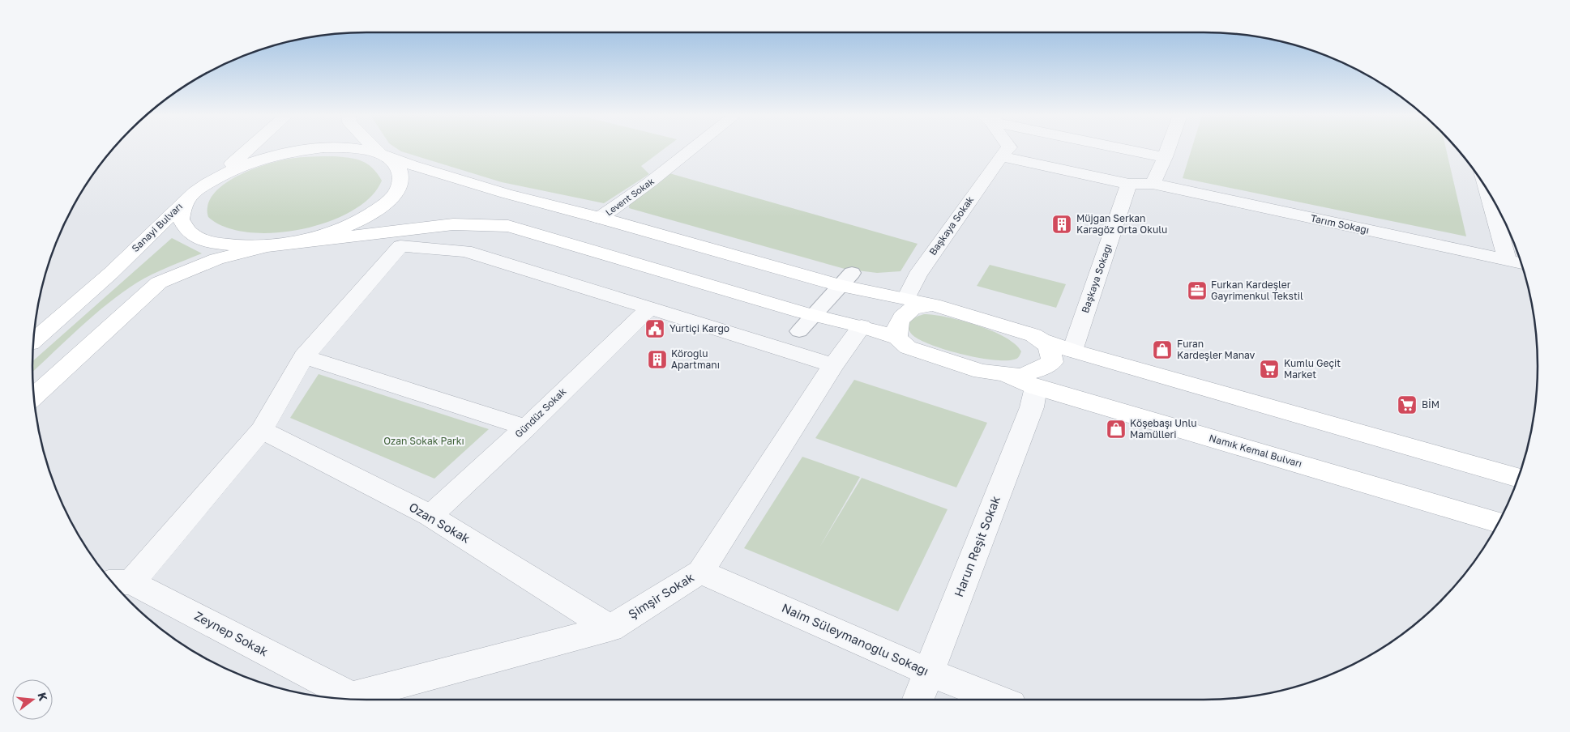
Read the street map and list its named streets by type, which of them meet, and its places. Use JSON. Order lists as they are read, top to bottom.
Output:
{
  "streets": {
    "main road": ["Sanayi Bulvarı", "Namık Kemal Bulvarı"],
    "street": [
      "Levent Sokak",
      "Tarım Sokağı",
      "Başkaya Sokak",
      "Başkaya Sokağı",
      "Gündüz Sokak",
      "Ozan Sokak",
      "Harun Reşit Sokak",
      "Şimşir Sokak",
      "Zeynep Sokak",
      "Naim Süleymanoğlu Sokağı"
    ]
  },
  "crossings": [
    ["Gündüz Sokak", "Ozan Sokak"],
    ["Namık Kemal Bulvarı", "Harun Reşit Sokak"],
    ["Ozan Sokak", "Şimşir Sokak"],
    ["Harun Reşit Sokak", "Naim Süleymanoğlu Sokağı"],
    ["Şimşir Sokak", "Naim Süleymanoğlu Sokağı"]
  ],
  "parks": ["Ozan Sokak Parkı"],
  "places": {
    "building": ["Müjgan Serkan Karagöz Orta Okulu", "Köroğlu Apartmanı"],
    "office": ["Furkan Kardeşler Gayrimenkul Tekstil"],
    "public building": ["Yurtiçi Kargo"],
    "shop": ["Furan Kardeşler Manav", "Köşebaşı Unlu Mamülleri"],
    "supermarket": ["Kumlu Geçit Market", "BİM"]
  },
  "north": "right"
}
